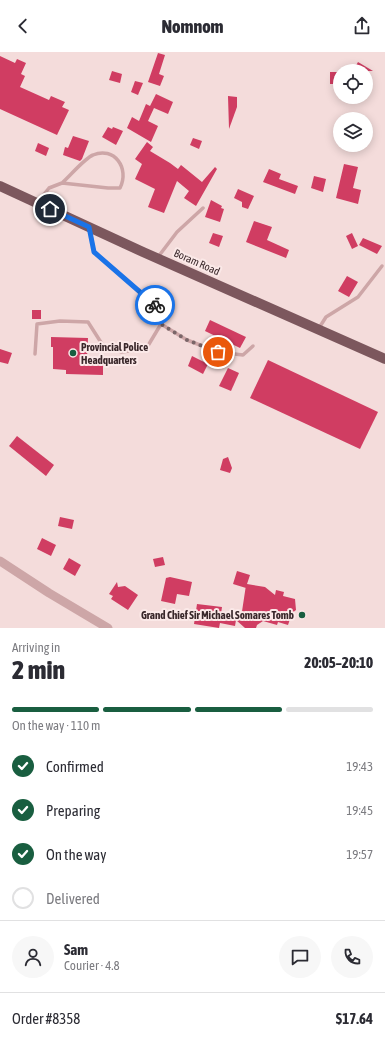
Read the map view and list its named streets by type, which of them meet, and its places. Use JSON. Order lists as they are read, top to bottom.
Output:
{
  "streets": {
    "main road": ["Boram Road"]
  },
  "places": ["Provincial Police Headquarters", "Grand Chief Sir Michael Somares Tomb"],
  "page": {
    "header": "Nomnom",
    "heading": ["2 min", "Arriving in", "20:05–20:10"],
    "panel": [
      "Sam",
      "Courier · 4.8",
      "Order #8358",
      "$17.64"
    ],
    "bar": "On the way · 110 m",
    "list": [
      ["Confirmed", "19:43"],
      ["Preparing", "19:45"],
      ["On the way", "19:57"],
      "Delivered"
    ]
  }
}
